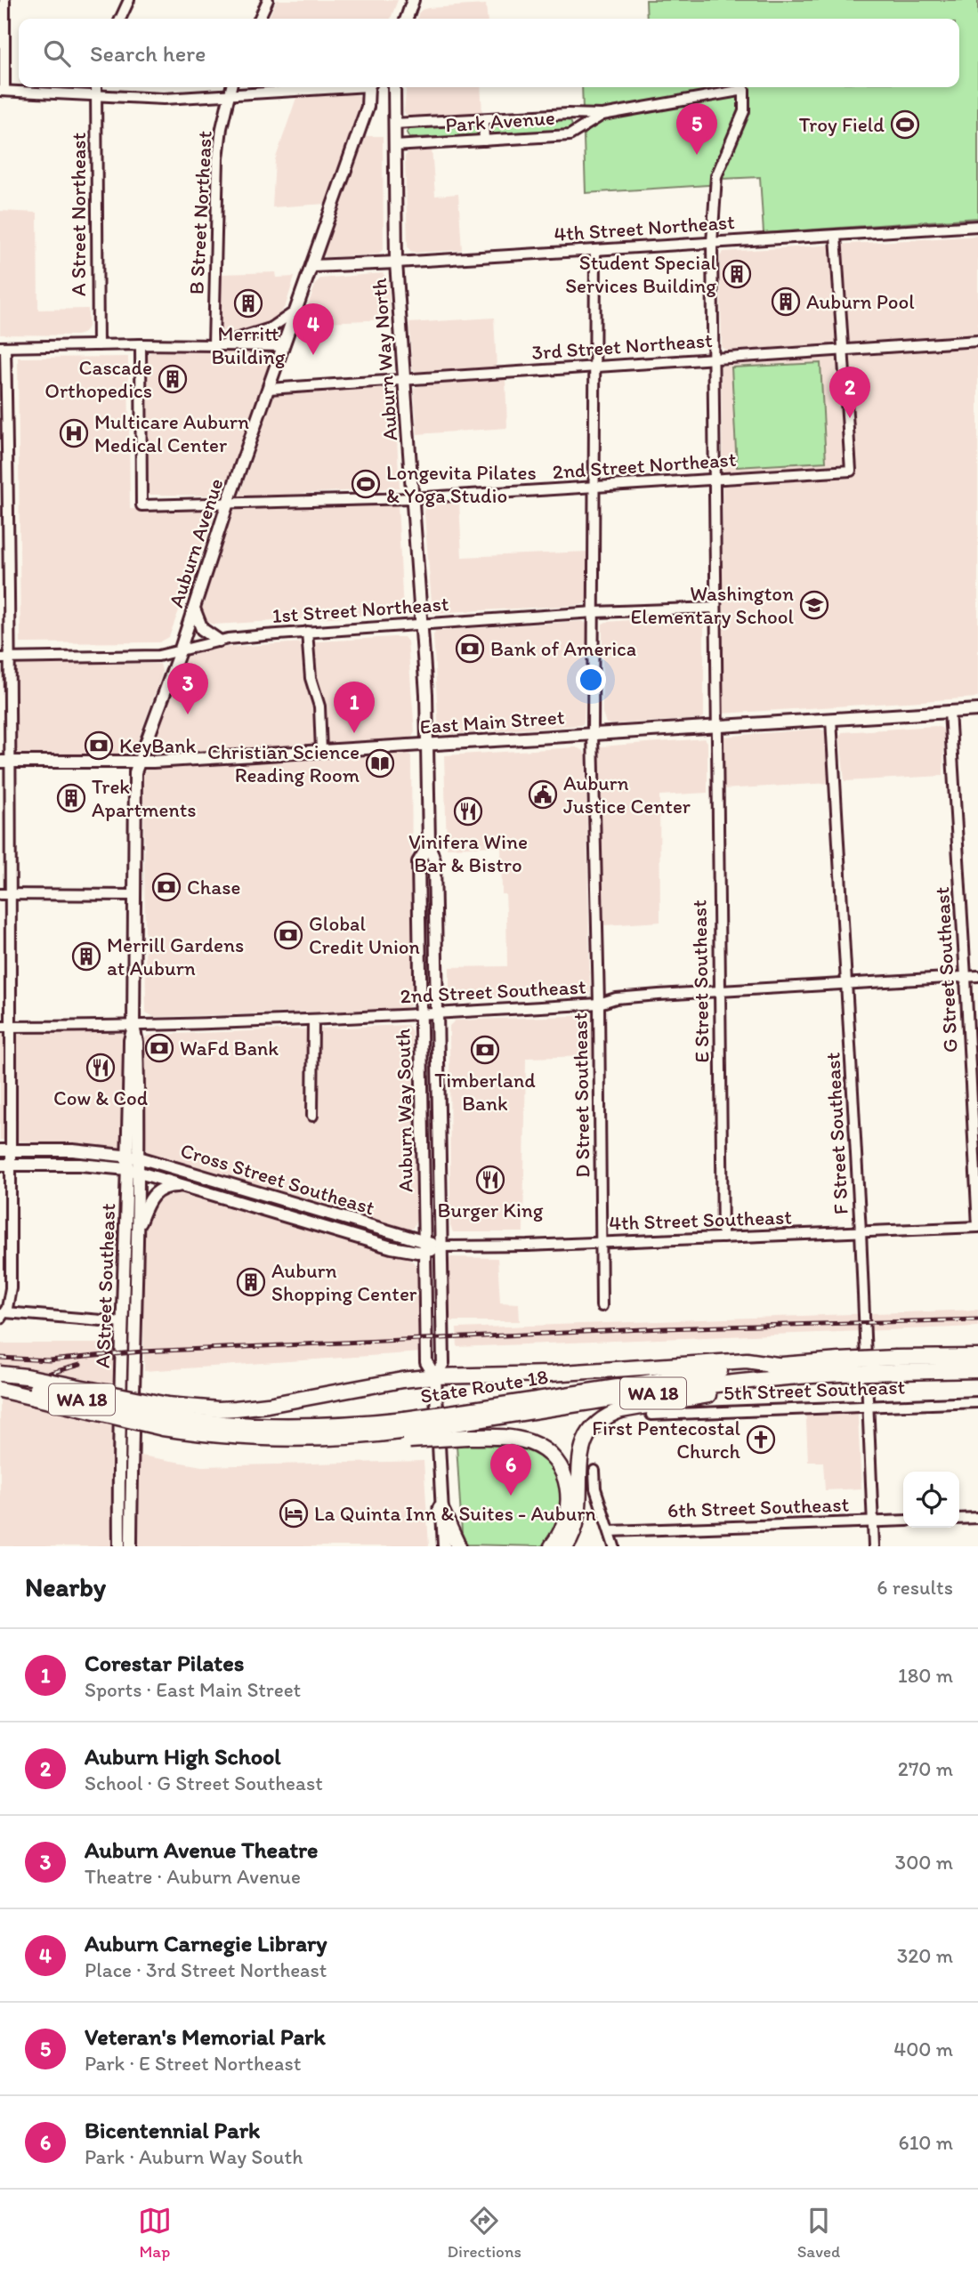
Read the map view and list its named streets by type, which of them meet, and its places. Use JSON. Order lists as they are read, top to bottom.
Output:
{
  "streets": {
    "highway": ["State Route 18", "WA 18"],
    "main road": [
      "4th Street Northeast",
      "Auburn Way North",
      "Auburn Avenue",
      "East Main Street",
      "Auburn Way South",
      "Cross Street Southeast",
      "A Street Southeast"
    ],
    "street": [
      "Park Avenue",
      "B Street Northeast",
      "A Street Northeast",
      "3rd Street Northeast",
      "2nd Street Northeast",
      "1st Street Northeast",
      "G Street Southeast",
      "E Street Southeast",
      "2nd Street Southeast",
      "D Street Southeast",
      "F Street Southeast",
      "4th Street Southeast",
      "5th Street Southeast",
      "6th Street Southeast"
    ]
  },
  "crossings": [
    ["Park Avenue", "Auburn Way North"],
    ["Park Avenue", "E Street Southeast"],
    ["4th Street Northeast", "Auburn Way North"],
    ["4th Street Northeast", "Auburn Avenue"],
    ["4th Street Northeast", "E Street Southeast"],
    ["4th Street Northeast", "D Street Southeast"],
    ["3rd Street Northeast", "Auburn Way North"],
    ["3rd Street Northeast", "2nd Street Northeast"],
    ["3rd Street Northeast", "Auburn Avenue"],
    ["3rd Street Northeast", "E Street Southeast"],
    ["3rd Street Northeast", "D Street Southeast"],
    ["Auburn Way North", "2nd Street Northeast"],
    ["Auburn Way North", "1st Street Northeast"],
    ["Auburn Way North", "East Main Street"],
    ["Auburn Way North", "Auburn Way South"],
    ["2nd Street Northeast", "Auburn Avenue"],
    ["2nd Street Northeast", "E Street Southeast"],
    ["2nd Street Northeast", "D Street Southeast"],
    ["Auburn Avenue", "1st Street Northeast"],
    ["Auburn Avenue", "East Main Street"],
    ["Auburn Avenue", "A Street Southeast"],
    ["1st Street Northeast", "E Street Southeast"],
    ["1st Street Northeast", "D Street Southeast"],
    ["East Main Street", "G Street Southeast"],
    ["East Main Street", "E Street Southeast"],
    ["East Main Street", "D Street Southeast"],
    ["East Main Street", "Auburn Way South"],
    ["East Main Street", "F Street Southeast"],
    ["East Main Street", "A Street Southeast"],
    ["G Street Southeast", "2nd Street Southeast"],
    ["G Street Southeast", "4th Street Southeast"],
    ["E Street Southeast", "2nd Street Southeast"],
    ["E Street Southeast", "4th Street Southeast"],
    ["2nd Street Southeast", "D Street Southeast"],
    ["2nd Street Southeast", "Auburn Way South"],
    ["2nd Street Southeast", "F Street Southeast"],
    ["2nd Street Southeast", "A Street Southeast"],
    ["D Street Southeast", "4th Street Southeast"],
    ["Auburn Way South", "Cross Street Southeast"],
    ["Auburn Way South", "4th Street Southeast"],
    ["F Street Southeast", "4th Street Southeast"],
    ["F Street Southeast", "5th Street Southeast"],
    ["F Street Southeast", "6th Street Southeast"],
    ["Cross Street Southeast", "4th Street Southeast"],
    ["Cross Street Southeast", "A Street Southeast"]
  ],
  "places": {
    "sports": ["Troy Field", "Longevita Pilates & Yoga Studio"],
    "building": [
      "Student Special Services Building",
      "Auburn Pool",
      "Merritt Building",
      "Cascade Orthopedics",
      "Trek Apartments",
      "Merrill Gardens at Auburn",
      "Auburn Shopping Center"
    ],
    "hospital": ["Multicare Auburn Medical Center"],
    "school or university": ["Washington Elementary School"],
    "bank": [
      "Bank of America",
      "KeyBank",
      "Chase",
      "Global Credit Union",
      "WaFd Bank",
      "Timberland Bank"
    ],
    "library": ["Christian Science Reading Room"],
    "public building": ["Auburn Justice Center"],
    "restaurant": ["Vinifera Wine Bar & Bistro", "Cow & Cod", "Burger King"],
    "church": ["First Pentecostal Church"],
    "hotel": ["La Quinta Inn & Suites - Auburn"]
  },
  "page": {
    "search": "Search here",
    "pins": [
      "5",
      "4",
      "2",
      "3",
      "1",
      "6"
    ],
    "heading": ["Nearby", "6 results"],
    "list": [
      {
        "mark": "1",
        "name": "Corestar Pilates",
        "note": "Sports · East Main Street",
        "value": "180 m"
      },
      {
        "mark": "2",
        "name": "Auburn High School",
        "note": "School · G Street Southeast",
        "value": "270 m"
      },
      {
        "mark": "3",
        "name": "Auburn Avenue Theatre",
        "note": "Theatre · Auburn Avenue",
        "value": "300 m"
      },
      {
        "mark": "4",
        "name": "Auburn Carnegie Library",
        "note": "Place · 3rd Street Northeast",
        "value": "320 m"
      },
      {
        "mark": "5",
        "name": "Veteran's Memorial Park",
        "note": "Park · E Street Northeast",
        "value": "400 m"
      },
      {
        "mark": "6",
        "name": "Bicentennial Park",
        "note": "Park · Auburn Way South",
        "value": "610 m"
      }
    ],
    "nav": ["Map", "Directions", "Saved"]
  }
}
